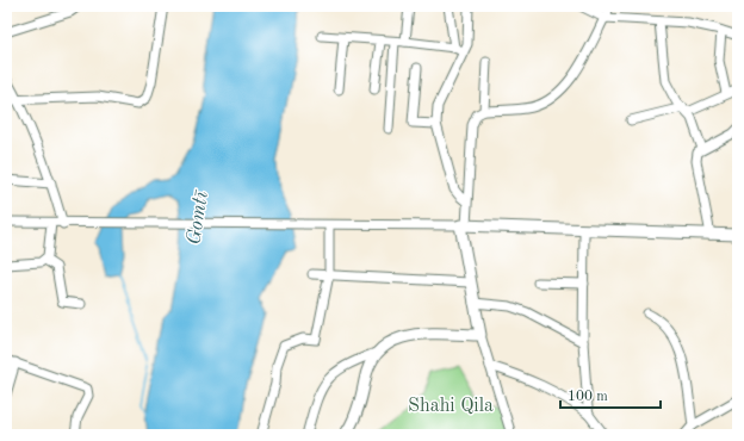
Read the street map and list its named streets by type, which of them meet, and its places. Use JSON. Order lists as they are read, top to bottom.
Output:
{
  "water": ["Gomtī"],
  "parks": ["Shahi Qila"],
  "scale_bar": "100 m"
}
